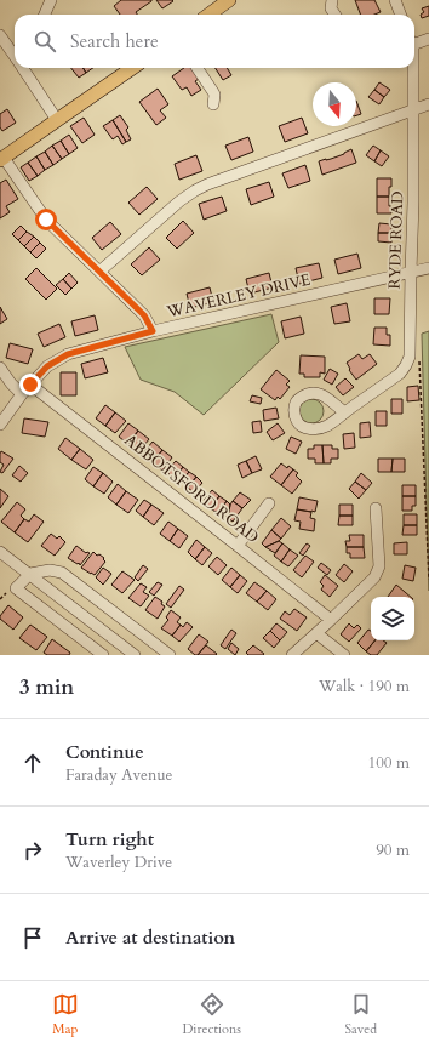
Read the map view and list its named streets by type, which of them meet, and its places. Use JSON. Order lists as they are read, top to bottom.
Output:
{
  "streets": {
    "street": ["RYDE ROAD", "WAVERLEY DRIVE", "ABBOTSFORD ROAD"]
  },
  "crossings": [
    ["RYDE ROAD", "WAVERLEY DRIVE"],
    ["WAVERLEY DRIVE", "ABBOTSFORD ROAD"]
  ],
  "north": "bottom",
  "page": {
    "search": "Search here",
    "heading": ["3 min", "Walk · 190 m"],
    "list": [
      ["Continue", "Faraday Avenue", "100 m"],
      ["Turn right", "Waverley Drive", "90 m"],
      "Arrive at destination"
    ],
    "nav": ["Map", "Directions", "Saved"]
  }
}
